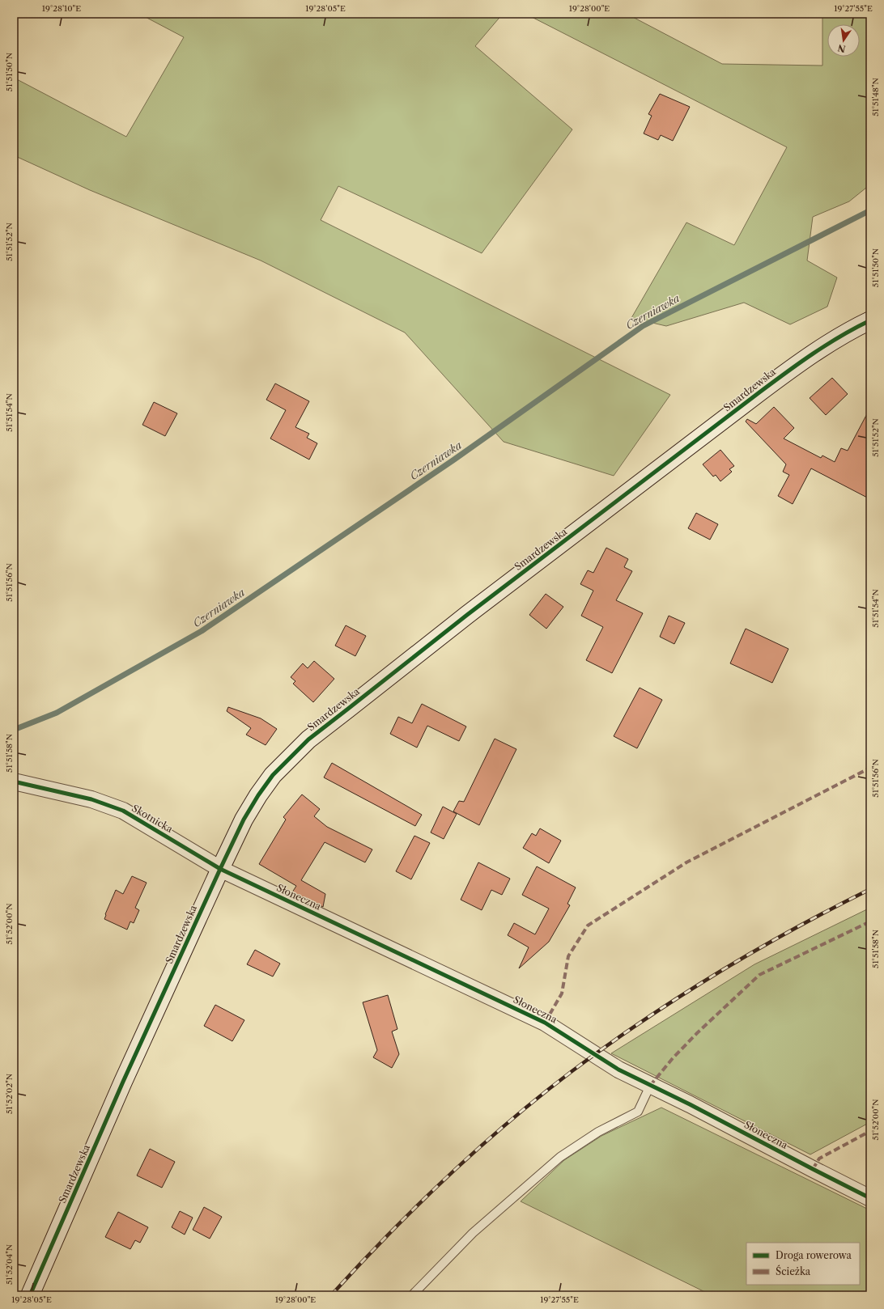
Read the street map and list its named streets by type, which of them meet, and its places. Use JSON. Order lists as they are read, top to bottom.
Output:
{
  "streets": {
    "street": ["Smardzewska", "Skotnicka", "Słoneczna"]
  },
  "crossings": [
    ["Smardzewska", "Skotnicka"],
    ["Smardzewska", "Słoneczna"],
    ["Skotnicka", "Słoneczna"]
  ],
  "water": ["Czerniawka"],
  "legend": ["Droga rowerowa", "Ścieżka"],
  "north": "bottom",
  "coordinates": [
    "19°28'10\"E",
    "19°28'05\"E",
    "19°28'00\"E",
    "19°27'55\"E",
    "51°51'50\"N",
    "51°51'48\"N",
    "51°51'52\"N",
    "51°51'54\"N",
    "51°51'56\"N",
    "51°51'58\"N",
    "51°52'00\"N",
    "51°52'02\"N",
    "51°52'04\"N"
  ]
}
